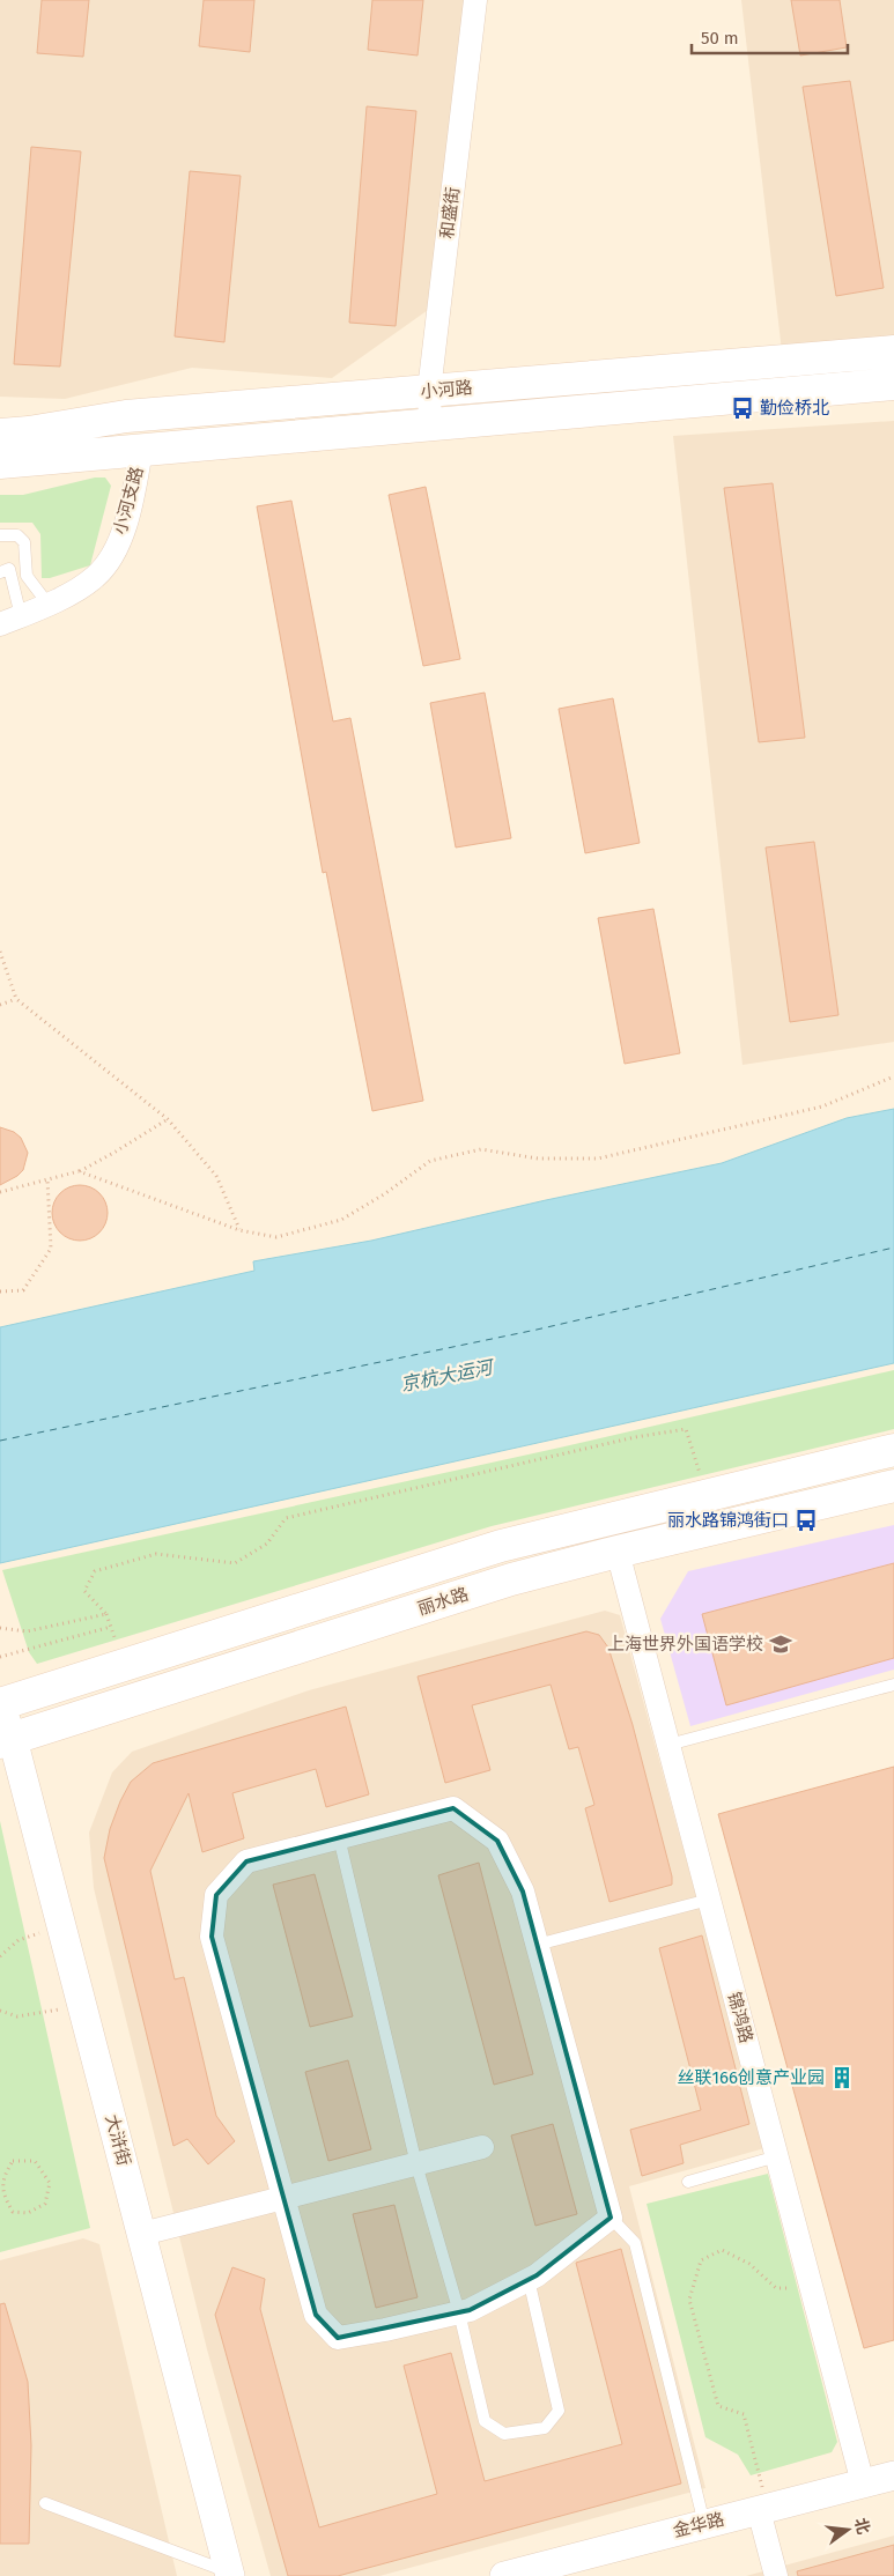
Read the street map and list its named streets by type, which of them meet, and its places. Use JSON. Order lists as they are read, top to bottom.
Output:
{
  "streets": {
    "main road": ["小河路", "丽水路"],
    "street": [
      "和盛街",
      "小河支路",
      "锦鸿路",
      "大浒街",
      "金华路"
    ]
  },
  "crossings": [
    ["和盛街", "小河路"],
    ["小河路", "小河支路"],
    ["丽水路", "锦鸿路"],
    ["丽水路", "大浒街"],
    ["锦鸿路", "金华路"]
  ],
  "water": ["京杭大运河"],
  "places": {
    "bus stop": ["勤俭桥北", "丽水路锦鸿街口"],
    "school or university": ["上海世界外国语学校"],
    "building": ["丝联166创意产业园"]
  },
  "scale_bar": "50 m",
  "north": "right"
}
